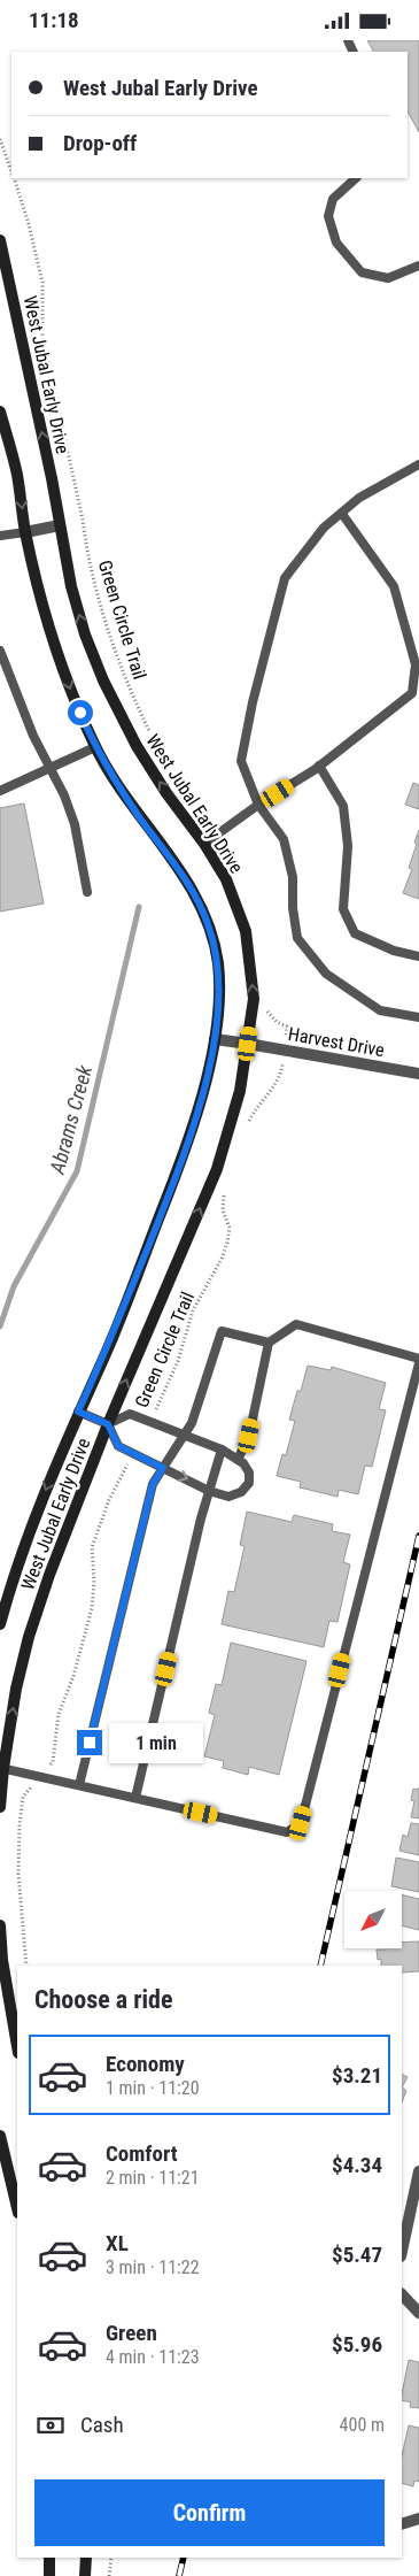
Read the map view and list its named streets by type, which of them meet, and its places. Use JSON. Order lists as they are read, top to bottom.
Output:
{
  "streets": {
    "main road": ["West Jubal Early Drive"],
    "street": ["Harvest Drive"],
    "path": ["Green Circle Trail"]
  },
  "crossings": [
    ["West Jubal Early Drive", "Harvest Drive"]
  ],
  "water": ["Abrams Creek"],
  "north": "bottom left",
  "page": {
    "status": "11:18",
    "banner": ["West Jubal Early Drive", "Drop-off"],
    "bubble": "1 min",
    "heading": "Choose a ride",
    "list": [
      {
        "name": "Economy",
        "note": "1 min · 11:20",
        "value": "$3.21"
      },
      {
        "name": "Comfort",
        "note": "2 min · 11:21",
        "value": "$4.34"
      },
      {
        "name": "XL",
        "note": "3 min · 11:22",
        "value": "$5.47"
      },
      {
        "name": "Green",
        "note": "4 min · 11:23",
        "value": "$5.96"
      }
    ],
    "pay": ["Cash", "400 m"],
    "buttons": "Confirm"
  }
}
